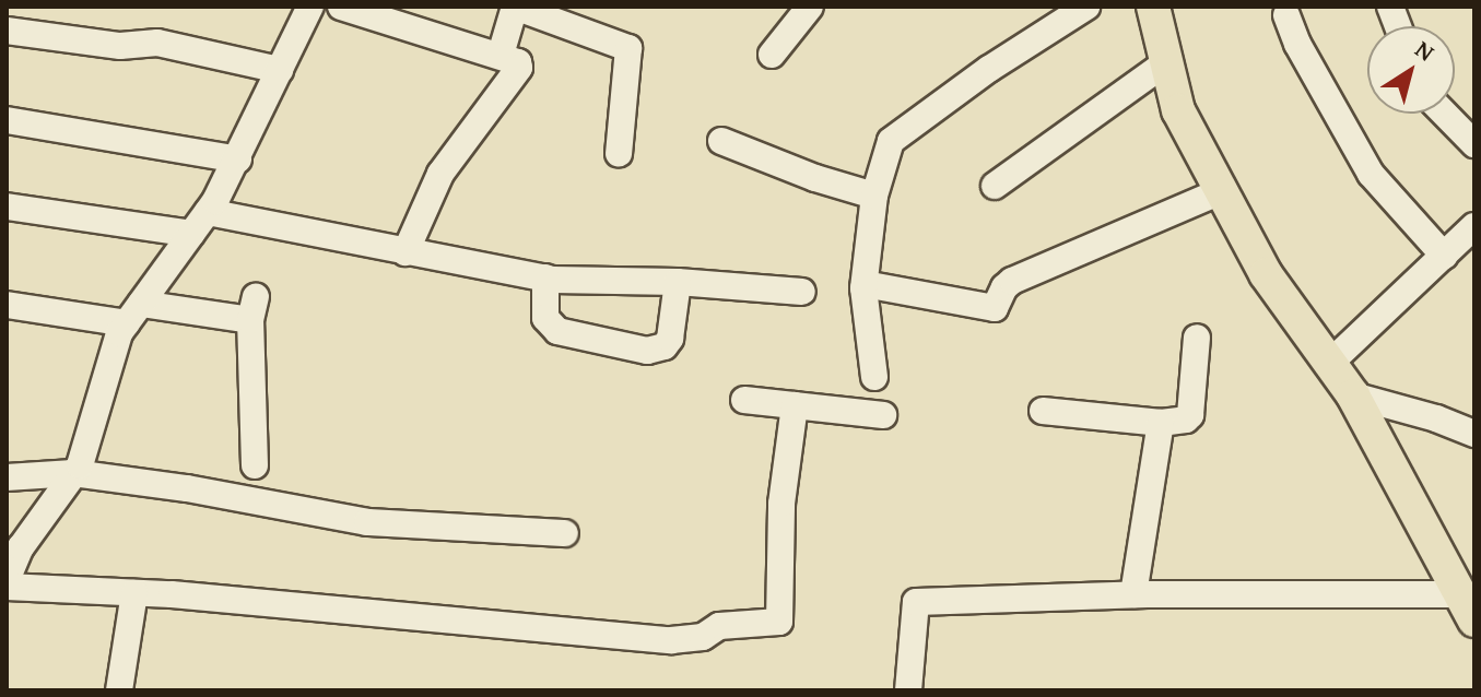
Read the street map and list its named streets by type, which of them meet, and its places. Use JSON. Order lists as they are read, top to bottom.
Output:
{
  "north": "top right"
}
